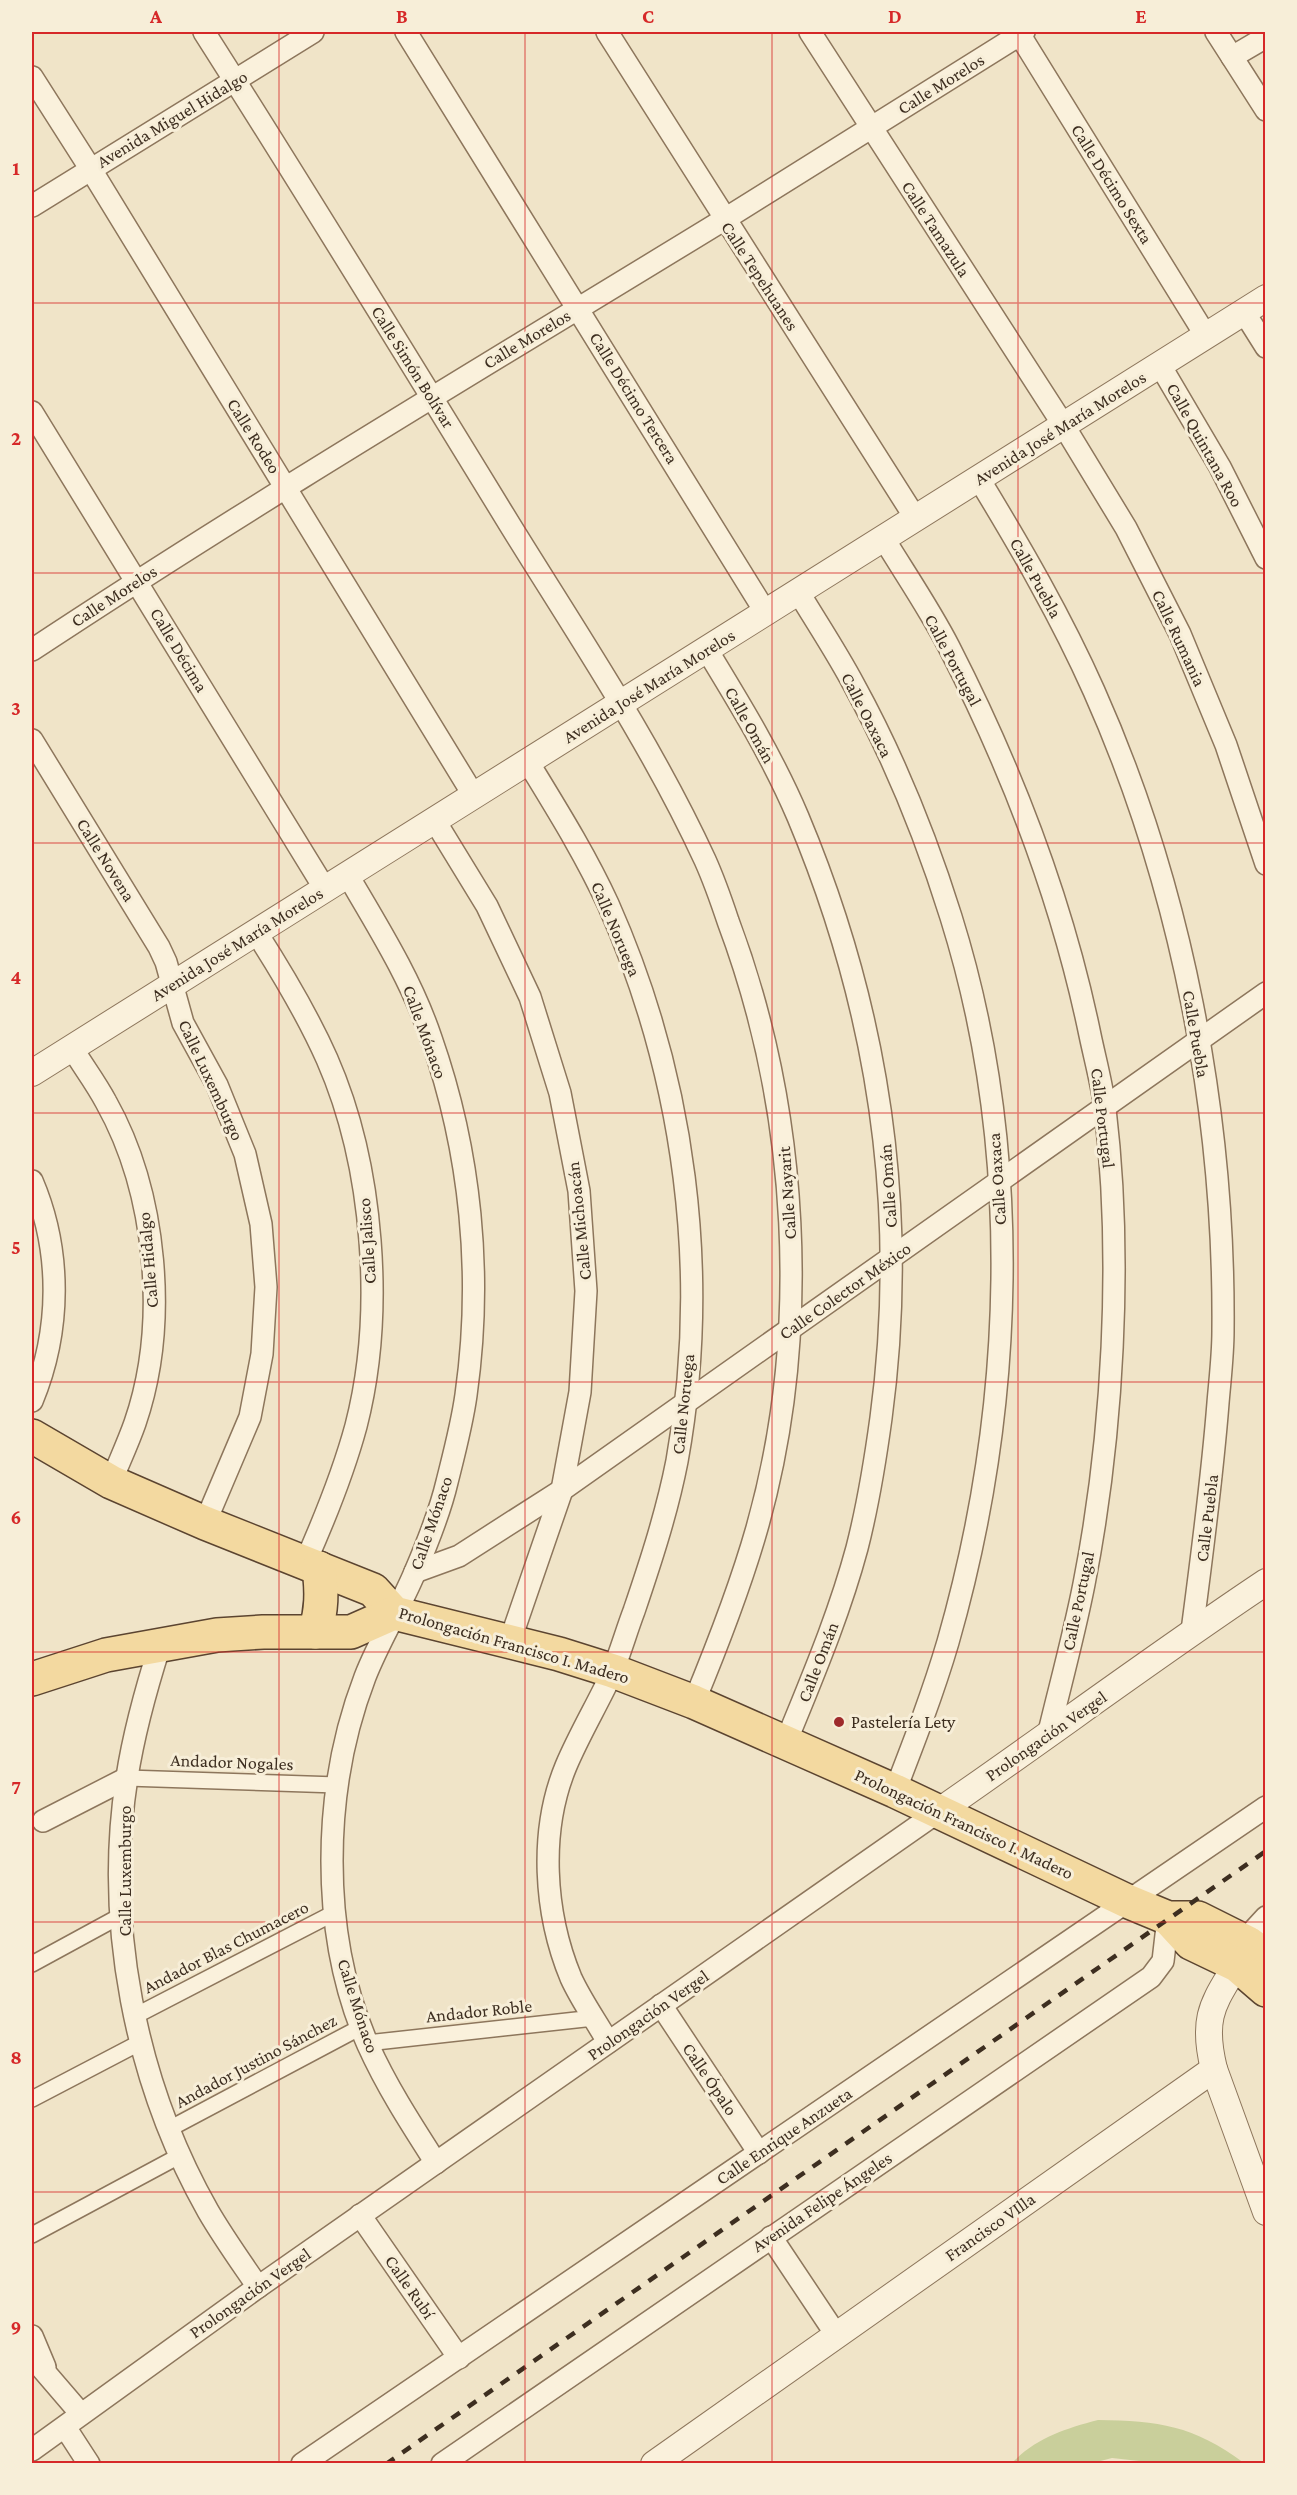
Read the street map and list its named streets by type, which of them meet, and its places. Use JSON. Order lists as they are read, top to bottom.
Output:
{
  "streets": {
    "main road": ["Prolongación Francisco I. Madero"],
    "street": [
      "Calle Morelos",
      "Avenida Miguel Hidalgo",
      "Calle Décimo Sexta",
      "Calle Tamazula",
      "Calle Tepehuanes",
      "Calle Simón Bolívar",
      "Calle Décimo Tercera",
      "Avenida José María Morelos",
      "Calle Rodeo",
      "Calle Quintana Roo",
      "Calle Puebla",
      "Calle Rumania",
      "Calle Décima",
      "Calle Portugal",
      "Calle Oaxaca",
      "Calle Omán",
      "Calle Novena",
      "Calle Noruega",
      "Calle Mónaco",
      "Calle Luxemburgo",
      "Calle Nayarit",
      "Calle Michoacán",
      "Calle Jalisco",
      "Calle Hidalgo",
      "Calle Colector México",
      "Prolongación Vergel",
      "Andador Nogales",
      "Andador Blas Chumacero",
      "Andador Roble",
      "Andador Justino Sánchez",
      "Calle Ópalo",
      "Calle Enrique Anzueta",
      "Avenida Felipe Ángeles",
      "Francisco VIlla",
      "Calle Rubí"
    ]
  },
  "crossings": [
    ["Calle Morelos", "Calle Décimo Sexta"],
    ["Calle Morelos", "Calle Tamazula"],
    ["Calle Morelos", "Calle Tepehuanes"],
    ["Calle Morelos", "Calle Simón Bolívar"],
    ["Calle Morelos", "Calle Décimo Tercera"],
    ["Calle Morelos", "Calle Rodeo"],
    ["Calle Morelos", "Calle Décima"],
    ["Avenida Miguel Hidalgo", "Calle Simón Bolívar"],
    ["Avenida Miguel Hidalgo", "Calle Rodeo"],
    ["Calle Décimo Sexta", "Avenida José María Morelos"],
    ["Calle Tamazula", "Avenida José María Morelos"],
    ["Calle Tamazula", "Calle Rumania"],
    ["Calle Tepehuanes", "Avenida José María Morelos"],
    ["Calle Simón Bolívar", "Avenida José María Morelos"],
    ["Calle Simón Bolívar", "Calle Nayarit"],
    ["Calle Décimo Tercera", "Avenida José María Morelos"],
    ["Avenida José María Morelos", "Calle Rodeo"],
    ["Avenida José María Morelos", "Calle Quintana Roo"],
    ["Avenida José María Morelos", "Calle Puebla"],
    ["Avenida José María Morelos", "Calle Rumania"],
    ["Avenida José María Morelos", "Calle Décima"],
    ["Avenida José María Morelos", "Calle Portugal"],
    ["Avenida José María Morelos", "Calle Oaxaca"],
    ["Avenida José María Morelos", "Calle Omán"],
    ["Avenida José María Morelos", "Calle Novena"],
    ["Avenida José María Morelos", "Calle Noruega"],
    ["Avenida José María Morelos", "Calle Mónaco"],
    ["Avenida José María Morelos", "Calle Luxemburgo"],
    ["Avenida José María Morelos", "Calle Nayarit"],
    ["Avenida José María Morelos", "Calle Michoacán"],
    ["Avenida José María Morelos", "Calle Jalisco"],
    ["Avenida José María Morelos", "Calle Hidalgo"],
    ["Calle Puebla", "Calle Colector México"],
    ["Calle Puebla", "Prolongación Vergel"],
    ["Calle Portugal", "Calle Colector México"],
    ["Calle Portugal", "Prolongación Vergel"],
    ["Calle Oaxaca", "Calle Colector México"],
    ["Calle Oaxaca", "Prolongación Francisco I. Madero"],
    ["Calle Omán", "Calle Colector México"],
    ["Calle Omán", "Prolongación Francisco I. Madero"],
    ["Calle Novena", "Calle Luxemburgo"],
    ["Calle Noruega", "Calle Colector México"],
    ["Calle Noruega", "Prolongación Francisco I. Madero"],
    ["Calle Noruega", "Prolongación Vergel"],
    ["Calle Noruega", "Andador Roble"],
    ["Calle Mónaco", "Calle Colector México"],
    ["Calle Mónaco", "Prolongación Francisco I. Madero"],
    ["Calle Mónaco", "Prolongación Vergel"],
    ["Calle Mónaco", "Andador Nogales"],
    ["Calle Mónaco", "Andador Blas Chumacero"],
    ["Calle Mónaco", "Andador Roble"],
    ["Calle Mónaco", "Andador Justino Sánchez"],
    ["Calle Luxemburgo", "Prolongación Francisco I. Madero"],
    ["Calle Luxemburgo", "Prolongación Vergel"],
    ["Calle Luxemburgo", "Andador Nogales"],
    ["Calle Luxemburgo", "Andador Blas Chumacero"],
    ["Calle Luxemburgo", "Andador Justino Sánchez"],
    ["Calle Nayarit", "Calle Colector México"],
    ["Calle Nayarit", "Prolongación Francisco I. Madero"],
    ["Calle Michoacán", "Calle Colector México"],
    ["Calle Michoacán", "Prolongación Francisco I. Madero"],
    ["Calle Jalisco", "Prolongación Francisco I. Madero"],
    ["Calle Hidalgo", "Prolongación Francisco I. Madero"],
    ["Prolongación Francisco I. Madero", "Prolongación Vergel"],
    ["Prolongación Francisco I. Madero", "Calle Enrique Anzueta"],
    ["Prolongación Francisco I. Madero", "Avenida Felipe Ángeles"],
    ["Prolongación Vergel", "Calle Ópalo"],
    ["Prolongación Vergel", "Calle Rubí"],
    ["Andador Roble", "Andador Justino Sánchez"],
    ["Calle Ópalo", "Calle Enrique Anzueta"],
    ["Calle Enrique Anzueta", "Calle Rubí"]
  ],
  "places": ["Pastelería Lety"],
  "grid": {
    "columns": [
      "A",
      "B",
      "C",
      "D",
      "E"
    ],
    "rows": [
      "1",
      "2",
      "3",
      "4",
      "5",
      "6",
      "7",
      "8",
      "9"
    ]
  }
}
